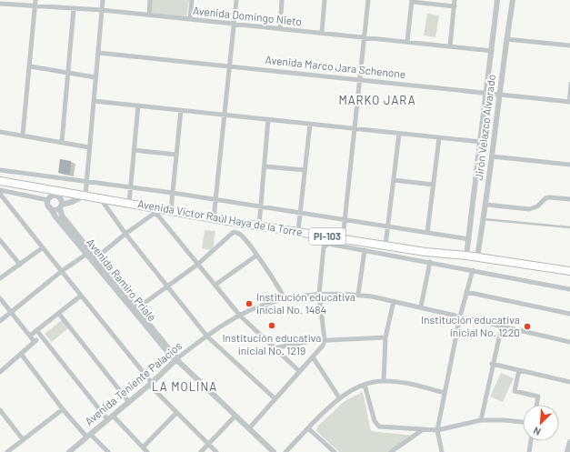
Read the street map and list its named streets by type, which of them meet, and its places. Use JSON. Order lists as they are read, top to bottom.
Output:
{
  "streets": {
    "main road": ["Avenida Víctor Raúl Haya de la Torre", "PI-103"],
    "street": [
      "Avenida Domingo Nieto",
      "Avenida Marco Jara Schenone",
      "Jirón Velazco Alvarado",
      "Avenida Ramiro Prialé",
      "Avenida Teniente Palacios"
    ]
  },
  "crossings": [
    ["Avenida Domingo Nieto", "Jirón Velazco Alvarado"],
    ["Avenida Marco Jara Schenone", "Jirón Velazco Alvarado"],
    ["Jirón Velazco Alvarado", "Avenida Víctor Raúl Haya de la Torre"],
    ["Avenida Ramiro Prialé", "Avenida Teniente Palacios"]
  ],
  "districts": ["MARKO JARA", "LA MOLINA"],
  "places": ["Institución educativa inicial No. 1484", "Institución educativa inicial No. 1219", "Institución educativa inicial No. 1220"],
  "north": "bottom left"
}
